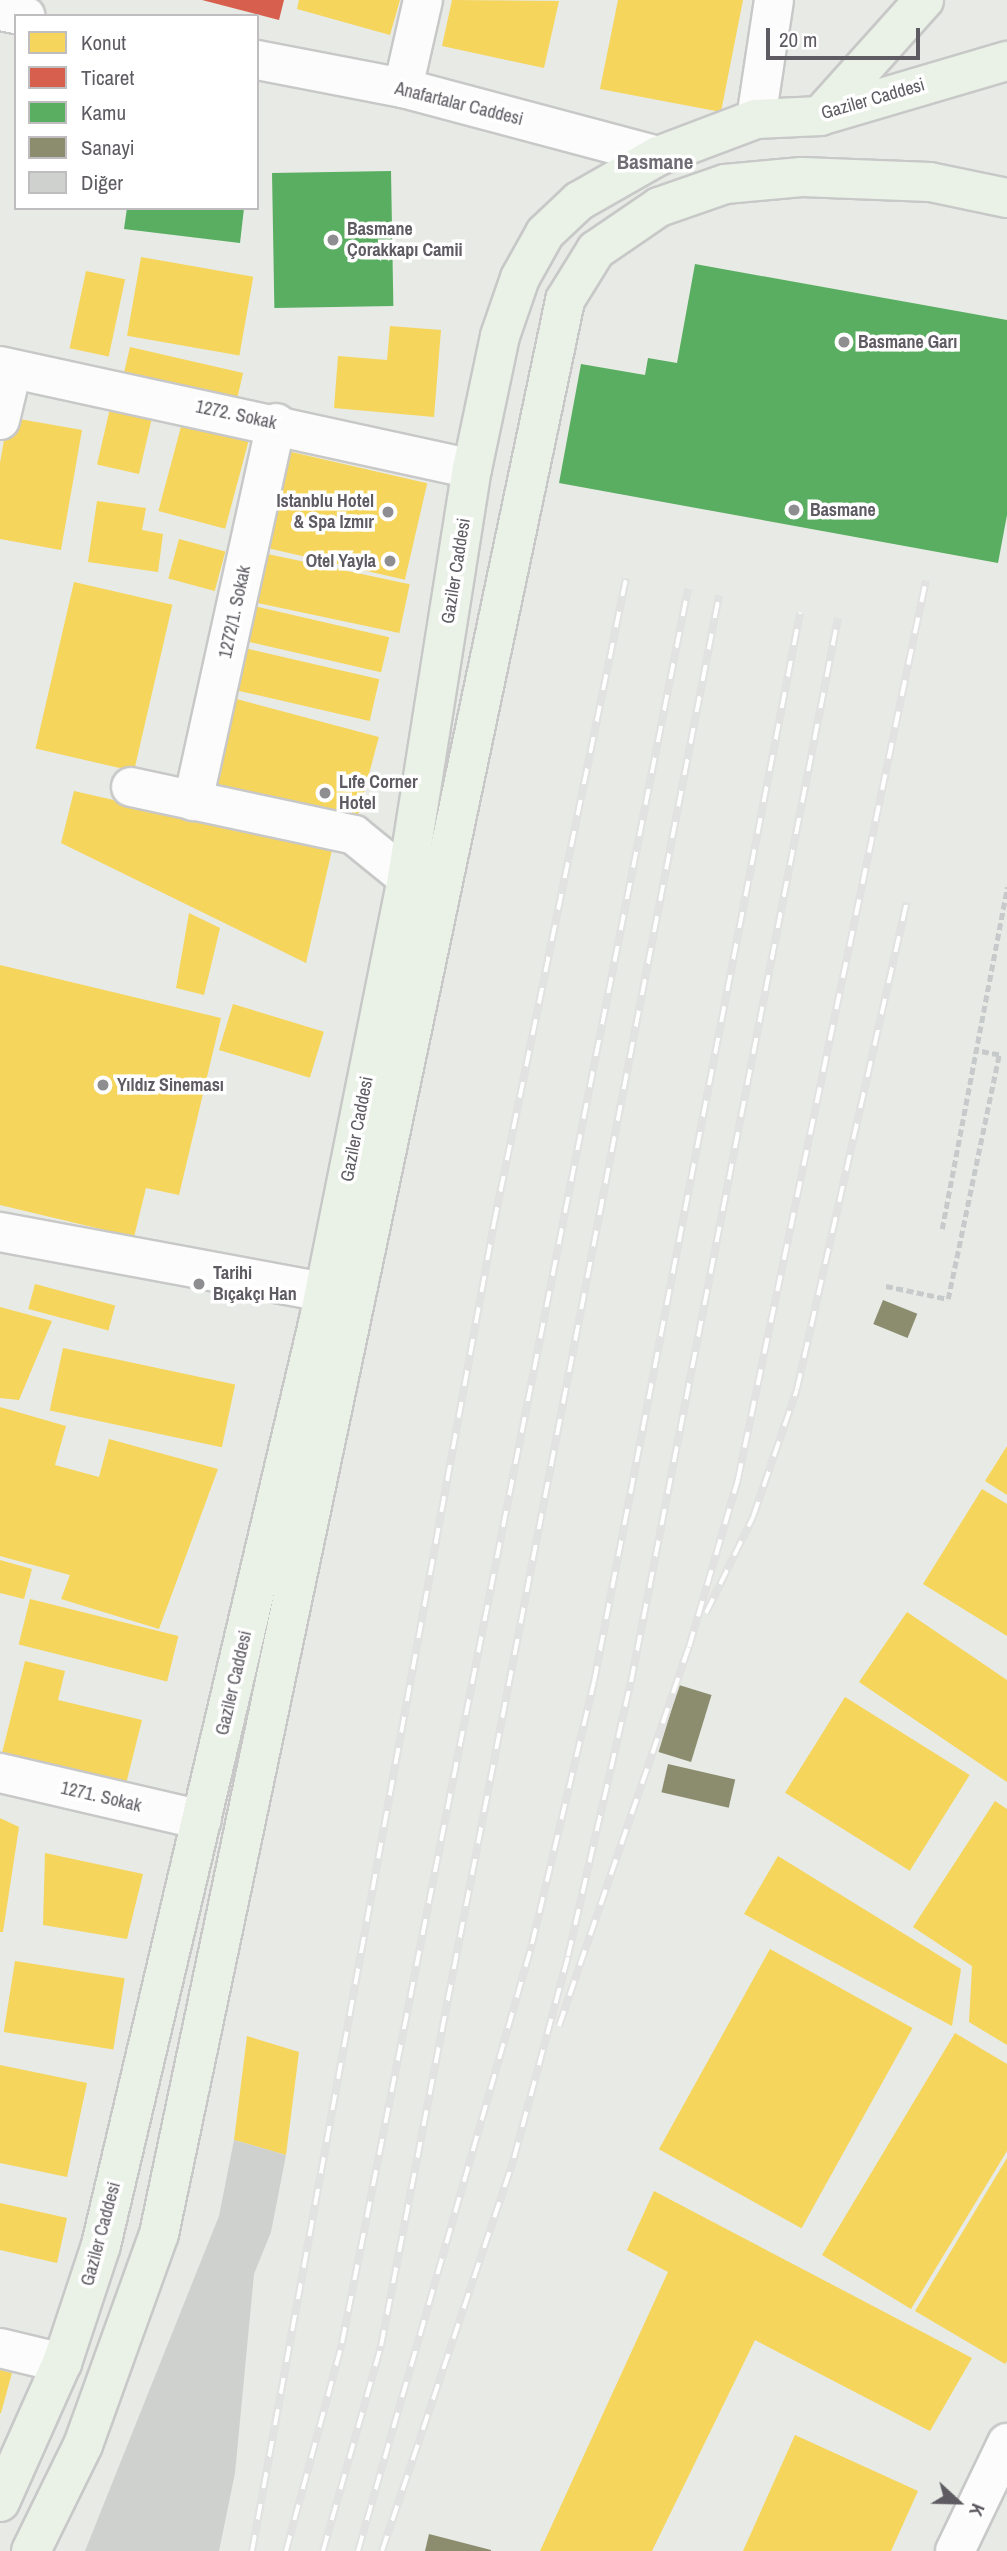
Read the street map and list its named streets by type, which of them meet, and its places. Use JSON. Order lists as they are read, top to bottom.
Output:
{
  "streets": {
    "main road": ["Gaziler Caddesi"],
    "street": [
      "Anafartalar Caddesi",
      "1272. Sokak",
      "1272/1. Sokak",
      "1271. Sokak"
    ]
  },
  "crossings": [
    ["Gaziler Caddesi", "Anafartalar Caddesi"],
    ["Gaziler Caddesi", "1272. Sokak"],
    ["Gaziler Caddesi", "1271. Sokak"],
    ["1272. Sokak", "1272/1. Sokak"]
  ],
  "districts": ["Basmane"],
  "places": [
    "Basmane Çorakkapı Camii",
    "Basmane Garı",
    "Basmane",
    "Istanblu Hotel & Spa Izmır",
    "Otel Yayla",
    "Lıfe Corner Hotel",
    "Yıldız Sineması",
    "Tarihi Bıçakçı Han"
  ],
  "legend": [
    "Konut",
    "Ticaret",
    "Kamu",
    "Sanayi",
    "Diğer"
  ],
  "scale_bar": "20 m",
  "north": "right"
}
